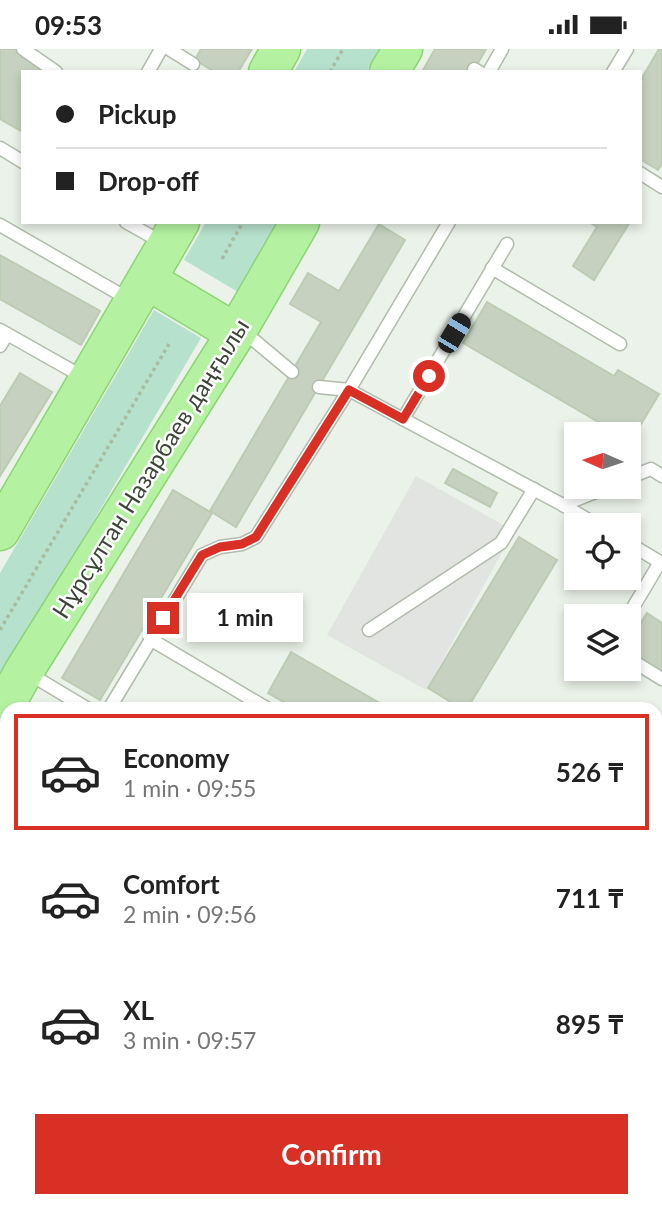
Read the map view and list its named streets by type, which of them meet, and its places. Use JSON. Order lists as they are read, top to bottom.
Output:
{
  "streets": {
    "main road": ["Нұрсұлтан Назарбаев даңғылы"]
  },
  "north": "left",
  "page": {
    "status": "09:53",
    "banner": ["Pickup", "Drop-off"],
    "bubble": "1 min",
    "list": [
      {
        "name": "Economy",
        "note": "1 min · 09:55",
        "value": "526 ₸"
      },
      {
        "name": "Comfort",
        "note": "2 min · 09:56",
        "value": "711 ₸"
      },
      {
        "name": "XL",
        "note": "3 min · 09:57",
        "value": "895 ₸"
      }
    ],
    "buttons": "Confirm"
  }
}
